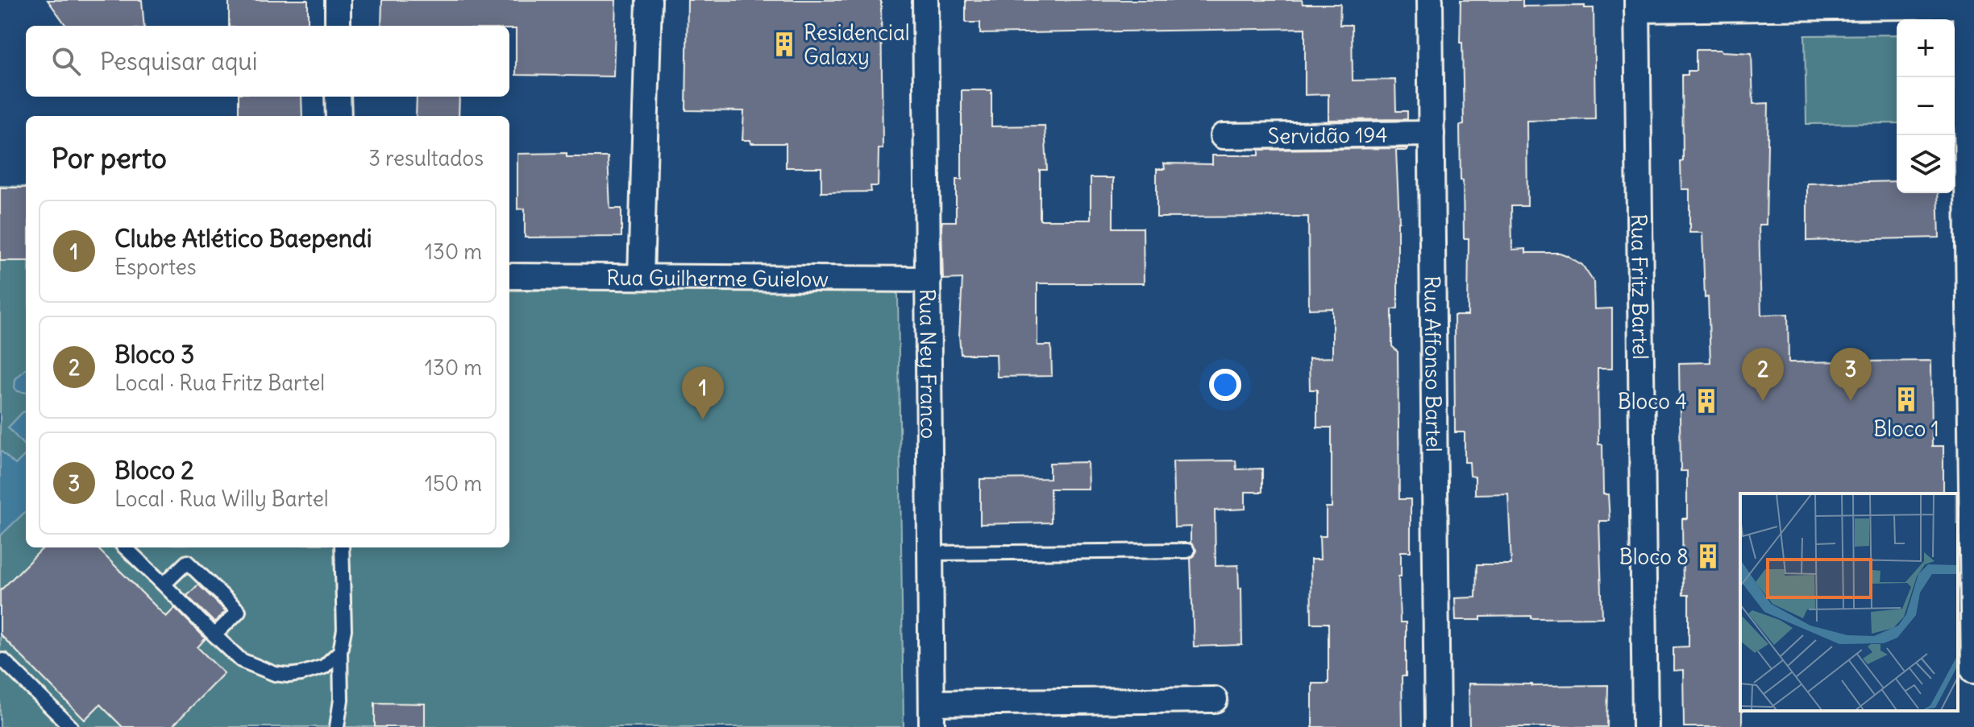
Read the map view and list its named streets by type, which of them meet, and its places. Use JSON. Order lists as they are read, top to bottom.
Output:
{
  "streets": {
    "street": [
      "Servidão 194",
      "Rua Guilherme Guielow",
      "Rua Fritz Bartel",
      "Rua Ney Franco",
      "Rua Affonso Bartel"
    ]
  },
  "crossings": [
    ["Servidão 194", "Rua Affonso Bartel"],
    ["Rua Guilherme Guielow", "Rua Ney Franco"]
  ],
  "places": {
    "building": [
      "Residencial Galaxy",
      "Bloco 1",
      "Bloco 4",
      "Bloco 8"
    ]
  },
  "page": {
    "map_buttons": ["+", "−"],
    "search": "Pesquisar aqui",
    "heading": ["Por perto", "3 resultados"],
    "list": [
      {
        "mark": "1",
        "name": "Clube Atlético Baependi",
        "note": "Esportes",
        "value": "130 m"
      },
      {
        "mark": "2",
        "name": "Bloco 3",
        "note": "Local · Rua Fritz Bartel",
        "value": "130 m"
      },
      {
        "mark": "3",
        "name": "Bloco 2",
        "note": "Local · Rua Willy Bartel",
        "value": "150 m"
      }
    ],
    "pins": ["2", "3", "1"]
  }
}
